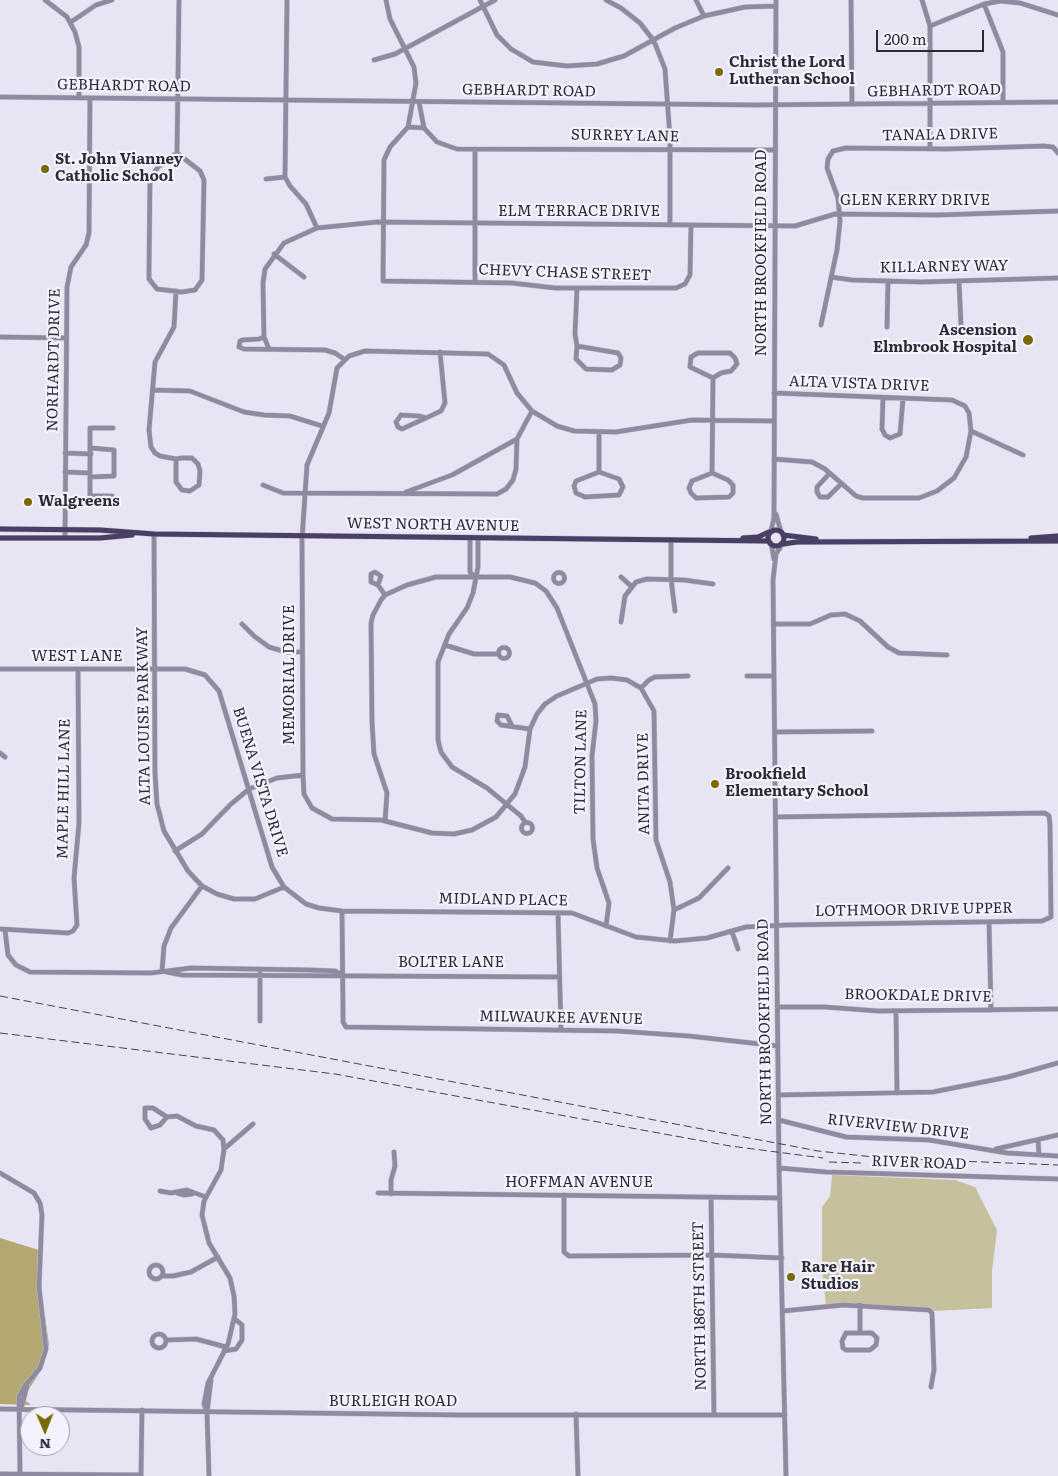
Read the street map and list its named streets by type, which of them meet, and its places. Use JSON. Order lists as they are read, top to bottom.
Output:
{
  "streets": {
    "main road": ["WEST NORTH AVENUE"],
    "street": [
      "GEBHARDT ROAD",
      "TANALA DRIVE",
      "SURREY LANE",
      "GLEN KERRY DRIVE",
      "ELM TERRACE DRIVE",
      "NORTH BROOKFIELD ROAD",
      "KILLARNEY WAY",
      "CHEVY CHASE STREET",
      "NORHARDT DRIVE",
      "ALTA VISTA DRIVE",
      "WEST LANE",
      "MEMORIAL DRIVE",
      "ALTA LOUISE PARKWAY",
      "TILTON LANE",
      "BUENA VISTA DRIVE",
      "ANITA DRIVE",
      "MAPLE HILL LANE",
      "MIDLAND PLACE",
      "LOTHMOOR DRIVE UPPER",
      "BOLTER LANE",
      "BROOKDALE DRIVE",
      "MILWAUKEE AVENUE",
      "RIVERVIEW DRIVE",
      "RIVER ROAD",
      "HOFFMAN AVENUE",
      "NORTH 186TH STREET",
      "BURLEIGH ROAD"
    ]
  },
  "crossings": [
    ["GEBHARDT ROAD", "NORTH BROOKFIELD ROAD"],
    ["GEBHARDT ROAD", "NORHARDT DRIVE"],
    ["TANALA DRIVE", "GLEN KERRY DRIVE"],
    ["SURREY LANE", "NORTH BROOKFIELD ROAD"],
    ["GLEN KERRY DRIVE", "ELM TERRACE DRIVE"],
    ["GLEN KERRY DRIVE", "NORTH BROOKFIELD ROAD"],
    ["ELM TERRACE DRIVE", "NORTH BROOKFIELD ROAD"],
    ["ELM TERRACE DRIVE", "CHEVY CHASE STREET"],
    ["NORTH BROOKFIELD ROAD", "ALTA VISTA DRIVE"],
    ["NORTH BROOKFIELD ROAD", "WEST NORTH AVENUE"],
    ["NORTH BROOKFIELD ROAD", "MIDLAND PLACE"],
    ["NORTH BROOKFIELD ROAD", "LOTHMOOR DRIVE UPPER"],
    ["NORTH BROOKFIELD ROAD", "BROOKDALE DRIVE"],
    ["NORTH BROOKFIELD ROAD", "MILWAUKEE AVENUE"],
    ["NORTH BROOKFIELD ROAD", "RIVERVIEW DRIVE"],
    ["NORTH BROOKFIELD ROAD", "RIVER ROAD"],
    ["NORTH BROOKFIELD ROAD", "HOFFMAN AVENUE"],
    ["NORTH BROOKFIELD ROAD", "BURLEIGH ROAD"],
    ["NORHARDT DRIVE", "WEST NORTH AVENUE"],
    ["WEST NORTH AVENUE", "MEMORIAL DRIVE"],
    ["WEST NORTH AVENUE", "ALTA LOUISE PARKWAY"],
    ["WEST LANE", "ALTA LOUISE PARKWAY"],
    ["WEST LANE", "BUENA VISTA DRIVE"],
    ["WEST LANE", "MAPLE HILL LANE"],
    ["ALTA LOUISE PARKWAY", "BUENA VISTA DRIVE"],
    ["TILTON LANE", "MIDLAND PLACE"],
    ["BUENA VISTA DRIVE", "MIDLAND PLACE"],
    ["ANITA DRIVE", "MIDLAND PLACE"],
    ["MAPLE HILL LANE", "BOLTER LANE"],
    ["MIDLAND PLACE", "LOTHMOOR DRIVE UPPER"],
    ["BOLTER LANE", "MILWAUKEE AVENUE"],
    ["HOFFMAN AVENUE", "NORTH 186TH STREET"],
    ["NORTH 186TH STREET", "BURLEIGH ROAD"]
  ],
  "places": [
    "Christ the Lord Lutheran School",
    "St. John Vianney Catholic School",
    "Ascension Elmbrook Hospital",
    "Walgreens",
    "Brookfield Elementary School",
    "Rare Hair Studios"
  ],
  "scale_bar": "200 m",
  "north": "bottom"
}
